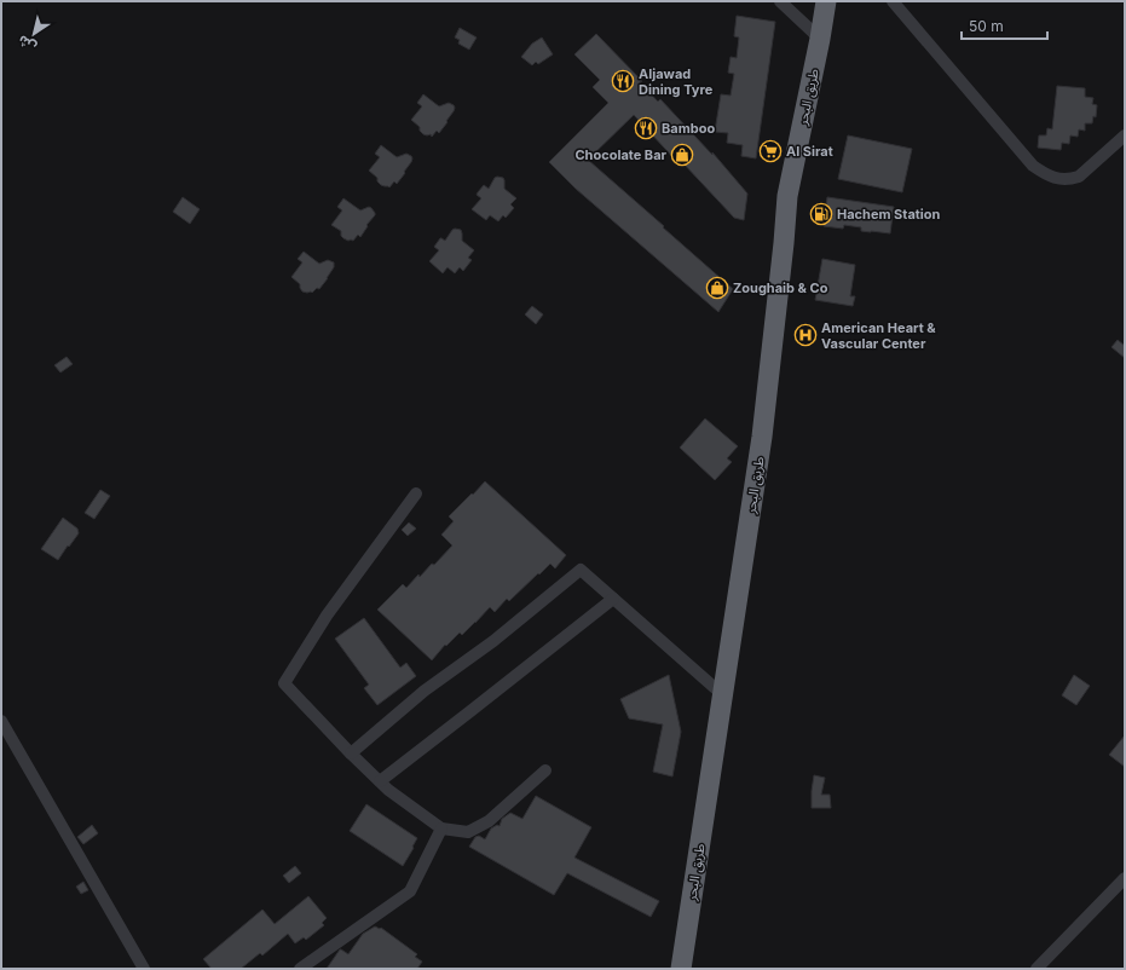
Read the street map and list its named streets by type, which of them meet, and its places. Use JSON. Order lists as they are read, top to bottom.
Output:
{
  "streets": {
    "highway": ["طريق البحر"]
  },
  "places": {
    "restaurant": ["Aljawad Dining Tyre", "Bamboo"],
    "supermarket": ["Al Sirat"],
    "shop": ["Chocolate Bar", "Zoughaib & Co"],
    "fuel station": ["Hachem Station"],
    "hospital": ["American Heart & Vascular Center"]
  },
  "scale_bar": "50 m",
  "north": "bottom left"
}
